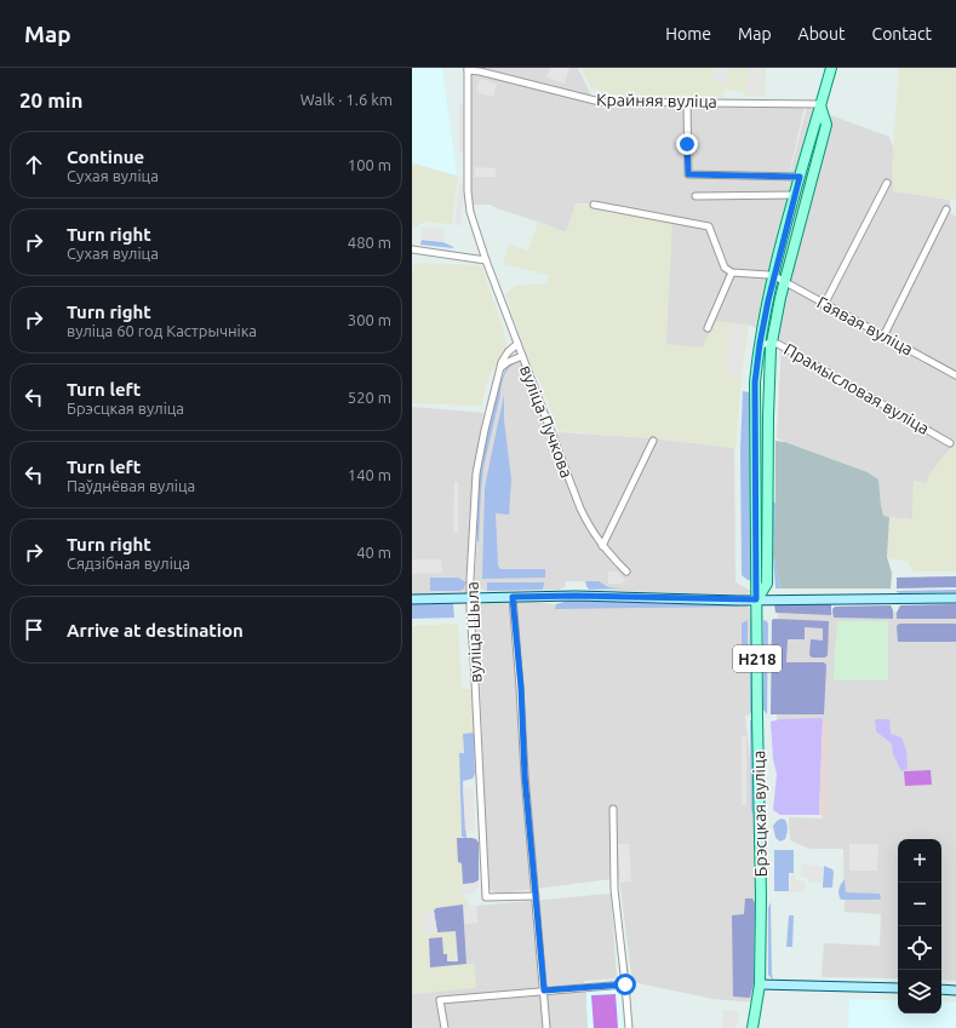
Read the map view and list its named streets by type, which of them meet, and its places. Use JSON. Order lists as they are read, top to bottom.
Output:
{
  "streets": {
    "main road": ["Н218", "Брэсцкая вуліца"],
    "street": [
      "Крайняя вуліца",
      "Гаявая вуліца",
      "Прамысловая вуліца",
      "вуліца Пучкова",
      "вуліца Шыла"
    ]
  },
  "crossings": [
    ["Крайняя вуліца", "вуліца Пучкова"],
    ["Крайняя вуліца", "Брэсцкая вуліца"],
    ["Гаявая вуліца", "Брэсцкая вуліца"],
    ["Прамысловая вуліца", "Брэсцкая вуліца"],
    ["вуліца Пучкова", "вуліца Шыла"]
  ],
  "page": {
    "header": "Map",
    "nav": [
      "Home",
      "Map",
      "About",
      "Contact"
    ],
    "heading": ["20 min", "Walk · 1.6 km"],
    "list": [
      ["Continue", "Сухая вуліца", "100 m"],
      ["Turn right", "Сухая вуліца", "480 m"],
      ["Turn right", "вуліца 60 год Кастрычніка", "300 m"],
      ["Turn left", "Брэсцкая вуліца", "520 m"],
      ["Turn left", "Паўднёвая вуліца", "140 m"],
      ["Turn right", "Сядзібная вуліца", "40 m"],
      "Arrive at destination"
    ],
    "map_buttons": ["+", "−"]
  }
}
